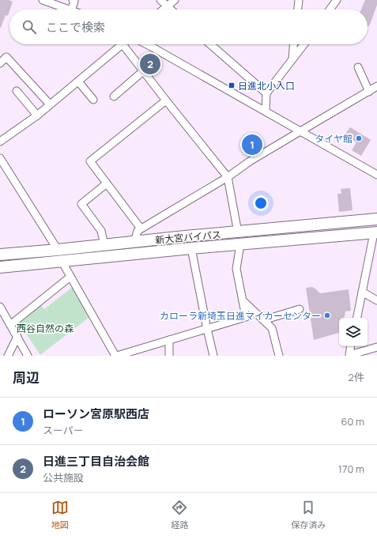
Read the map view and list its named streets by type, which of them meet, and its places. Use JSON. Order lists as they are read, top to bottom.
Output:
{
  "streets": {
    "highway": ["新大宮バイパス"]
  },
  "parks": ["西谷自然の森"],
  "places": {
    "transit": ["日進北小入口"],
    "other": ["タイヤ館", "カローラ新埼玉日進マイカーセンター"]
  },
  "page": {
    "search": "ここで検索",
    "pins": ["2", "1"],
    "heading": ["周辺", "2件"],
    "list": [
      {
        "mark": "1",
        "name": "ローソン宮原駅西店",
        "note": "スーパー",
        "value": "60 m"
      },
      {
        "mark": "2",
        "name": "日進三丁目自治会館",
        "note": "公共施設",
        "value": "170 m"
      }
    ],
    "nav": ["地図", "経路", "保存済み"]
  }
}
